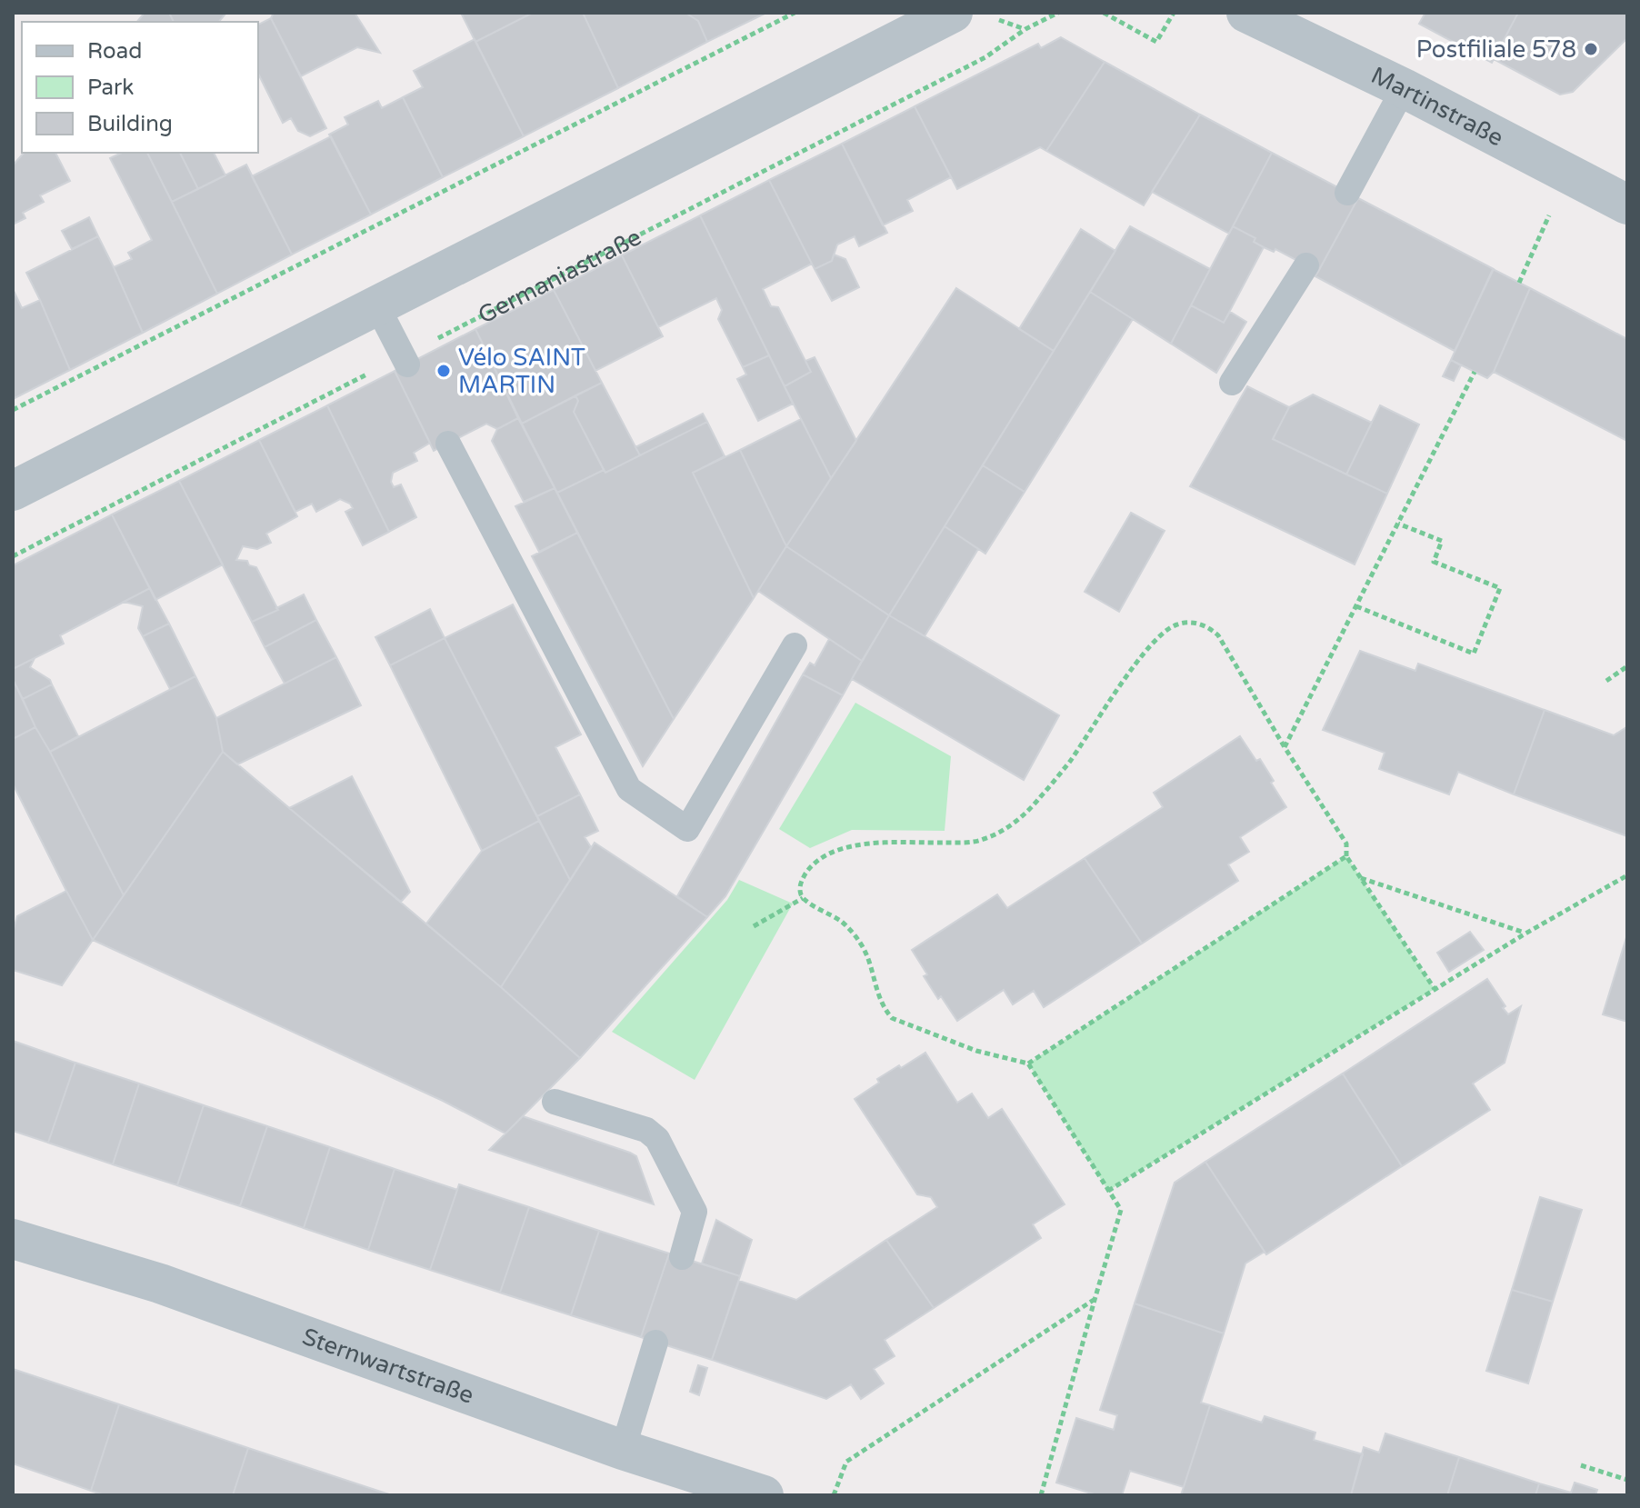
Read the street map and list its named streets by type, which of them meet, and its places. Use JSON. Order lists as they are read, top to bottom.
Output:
{
  "streets": {
    "street": ["Martinstraße", "Sternwartstraße"],
    "path": ["Germaniastraße"]
  },
  "places": ["Postfiliale 578", "Vélo SAINT MARTIN"],
  "legend": ["Road", "Park", "Building"]
}
